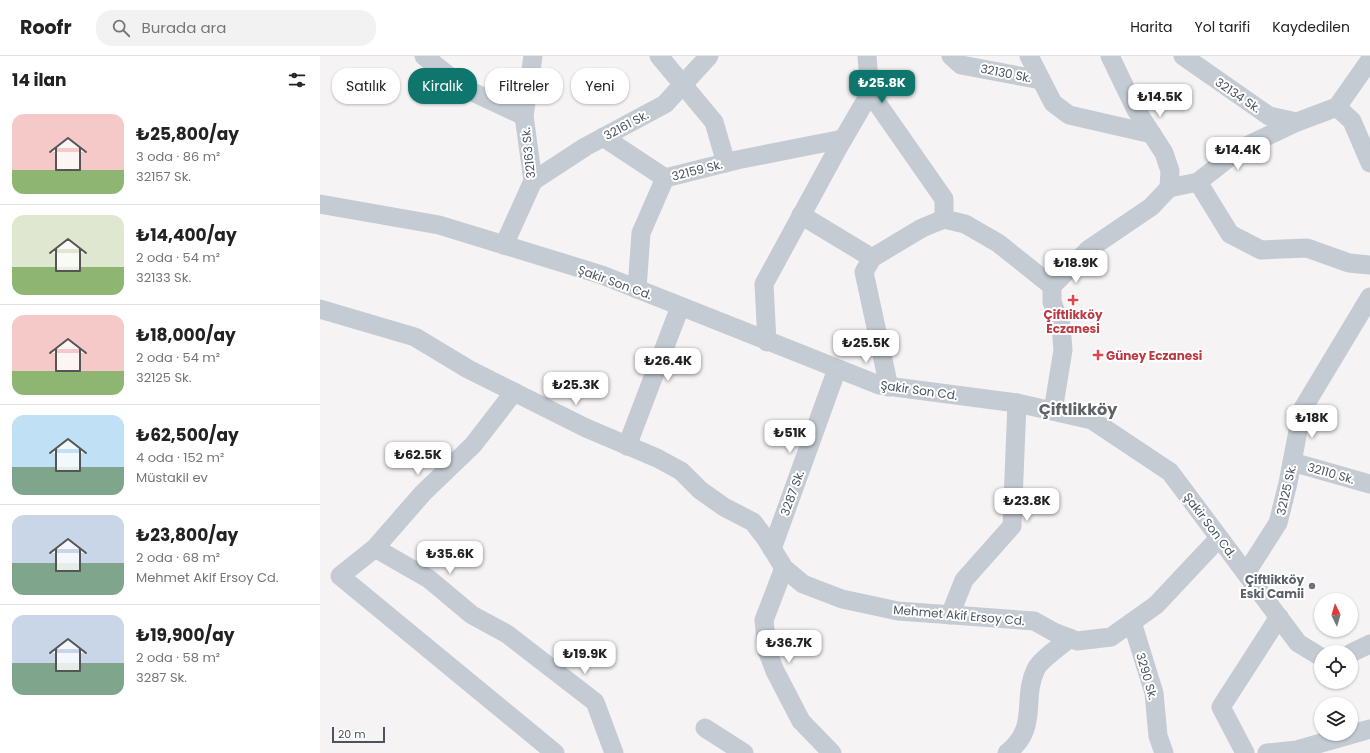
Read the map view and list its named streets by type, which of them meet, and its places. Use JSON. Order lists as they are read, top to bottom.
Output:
{
  "streets": {
    "street": [
      "32130 Sk.",
      "32134 Sk.",
      "32161 Sk.",
      "32163 Sk.",
      "32159 Sk.",
      "Şakir Son Cd.",
      "32110 Sk.",
      "32125 Sk.",
      "3287 Sk.",
      "Mehmet Akif Ersoy Cd.",
      "3290 Sk."
    ]
  },
  "crossings": [
    ["32161 Sk.", "32163 Sk."],
    ["32163 Sk.", "Şakir Son Cd."],
    ["32159 Sk.", "Şakir Son Cd."],
    ["Şakir Son Cd.", "32125 Sk."],
    ["Şakir Son Cd.", "3287 Sk."],
    ["Şakir Son Cd.", "Mehmet Akif Ersoy Cd."],
    ["32110 Sk.", "32125 Sk."],
    ["3287 Sk.", "Mehmet Akif Ersoy Cd."],
    ["Mehmet Akif Ersoy Cd.", "3290 Sk."]
  ],
  "districts": ["Çiftlikköy"],
  "places": {
    "health": ["Çiftlikköy Eczanesi", "Güney Eczanesi"],
    "other": ["Çiftlikköy Eski Camii"]
  },
  "scale_bar": "20 m",
  "north": "top",
  "page": {
    "header": "Roofr",
    "search": "Burada ara",
    "nav": ["Harita", "Yol tarifi", "Kaydedilen"],
    "heading": "14 ilan",
    "chip": [
      "Satılık",
      "Kiralık",
      "Filtreler",
      "Yeni"
    ],
    "price": [
      "₺25.8K",
      "₺14.5K",
      "₺14.4K",
      "₺18.9K",
      "₺25.5K",
      "₺26.4K",
      "₺25.3K",
      "₺18K",
      "₺51K",
      "₺62.5K",
      "₺23.8K",
      "₺35.6K",
      "₺36.7K",
      "₺19.9K"
    ],
    "list": [
      {
        "name": "₺25,800/ay",
        "note": "3 oda · 86 m² · 32157 Sk."
      },
      {
        "name": "₺14,400/ay",
        "note": "2 oda · 54 m² · 32133 Sk."
      },
      {
        "name": "₺18,000/ay",
        "note": "2 oda · 54 m² · 32125 Sk."
      },
      {
        "name": "₺62,500/ay",
        "note": "4 oda · 152 m² · Müstakil ev"
      },
      {
        "name": "₺23,800/ay",
        "note": "2 oda · 68 m² · Mehmet Akif Ersoy Cd."
      },
      {
        "name": "₺19,900/ay",
        "note": "2 oda · 58 m² · 3287 Sk."
      }
    ],
    "scale": "20 m"
  }
}
